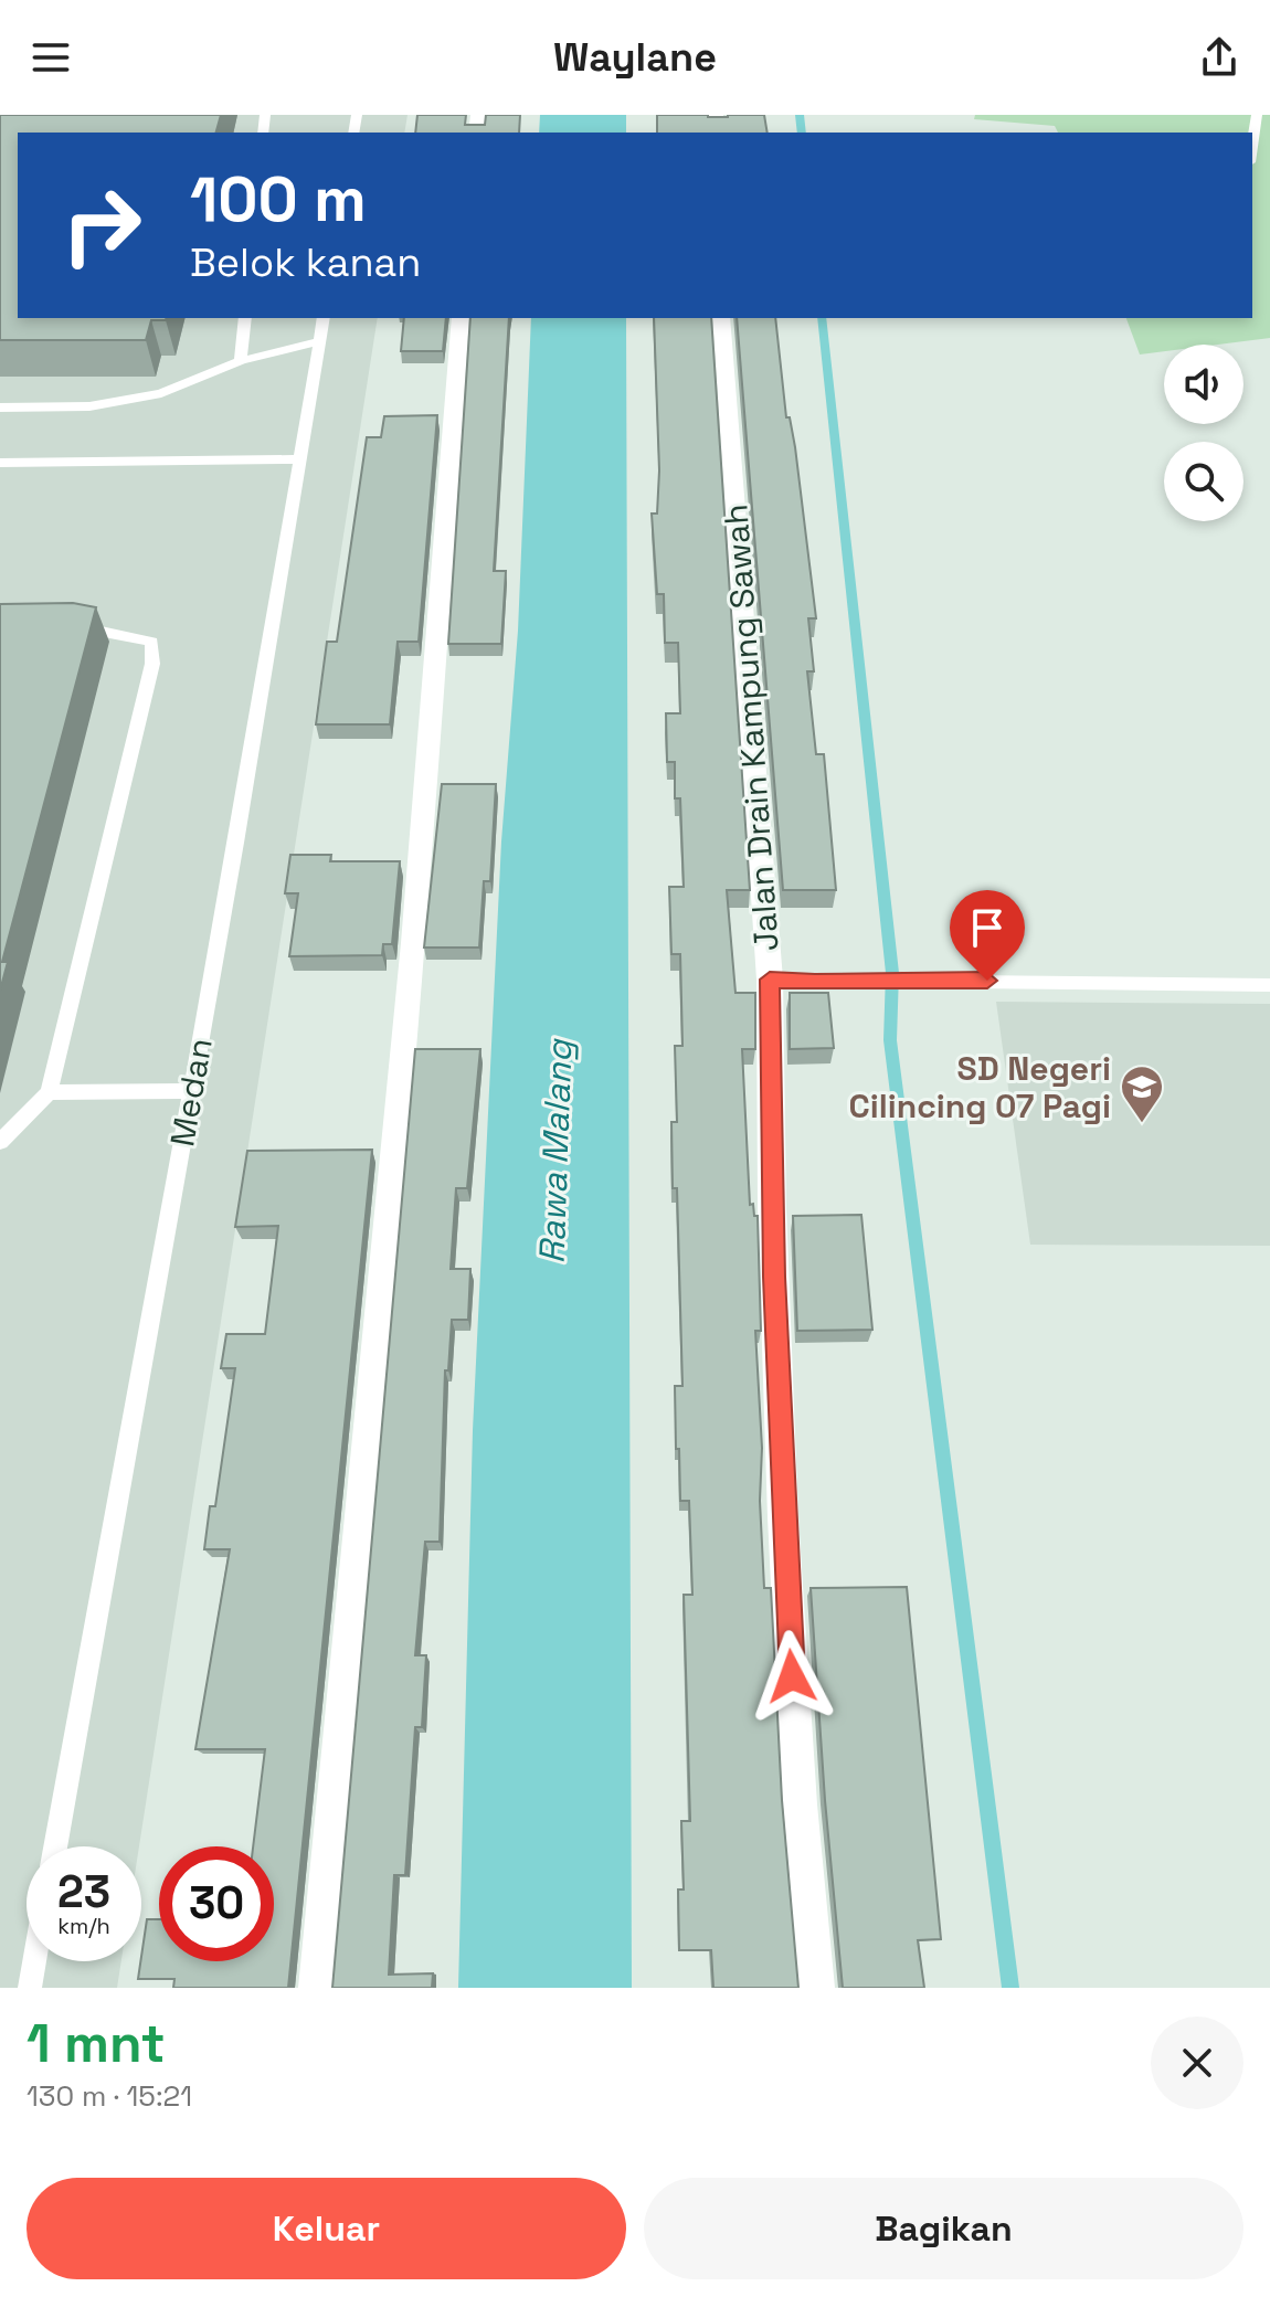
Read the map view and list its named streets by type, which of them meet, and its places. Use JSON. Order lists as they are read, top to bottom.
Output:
{
  "streets": {
    "street": ["Jalan Drain Kampung Sawah"],
    "lane": ["Medan"]
  },
  "water": ["Rawa Malang"],
  "places": {
    "school or university": ["SD Negeri Cilincing 07 Pagi"]
  },
  "page": {
    "header": "Waylane",
    "turn": ["100 m", "Belok kanan"],
    "speed": "23 km/h",
    "limit": "30",
    "heading": ["1 mnt", "130 m · 15:21"],
    "buttons": ["Keluar", "Bagikan"]
  }
}
